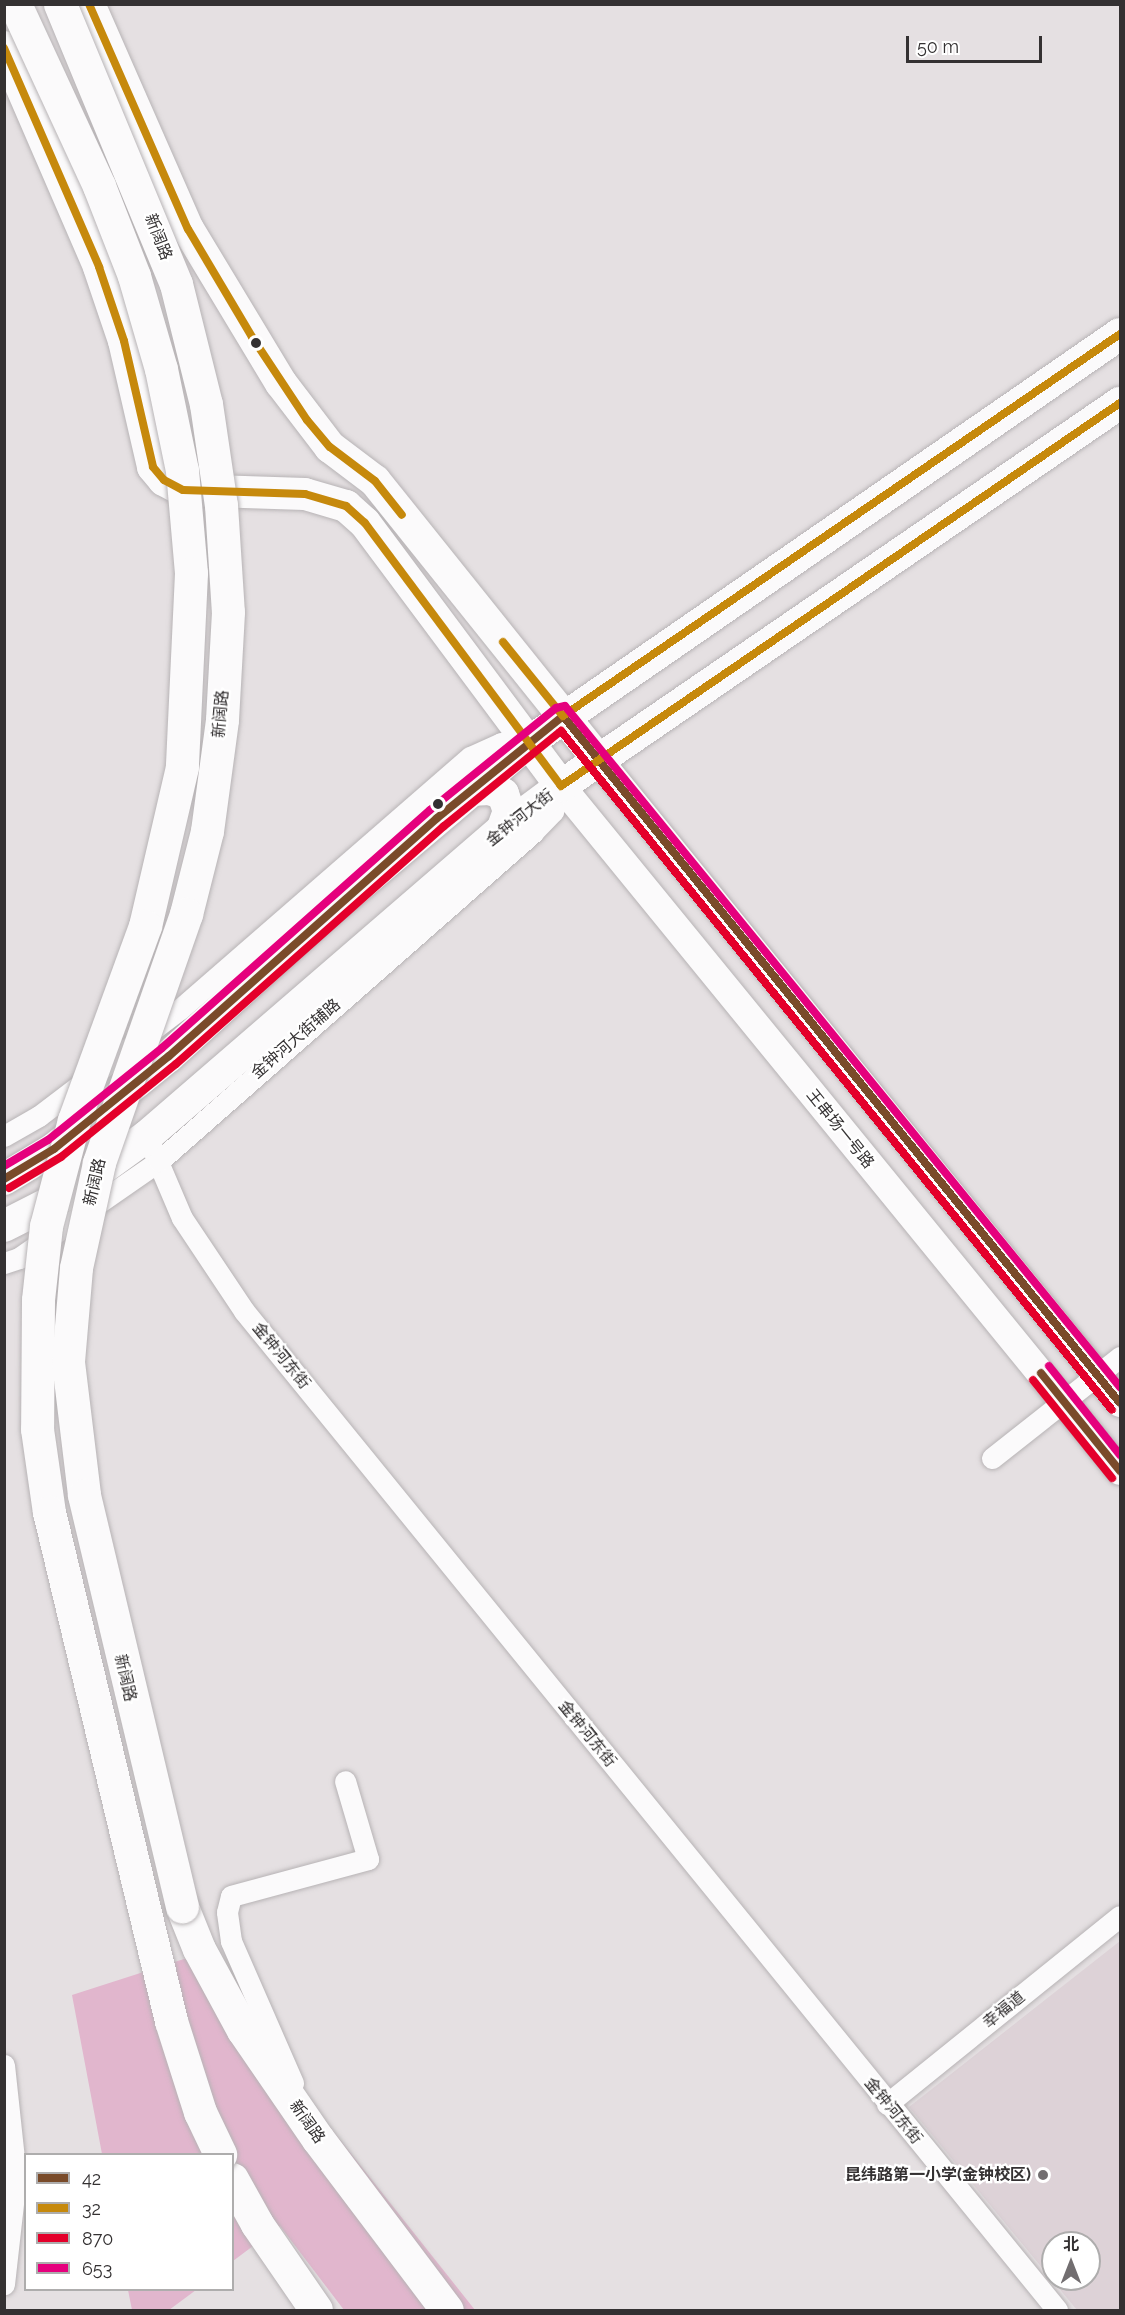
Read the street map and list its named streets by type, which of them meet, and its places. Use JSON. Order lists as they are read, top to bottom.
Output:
{
  "streets": {
    "highway": ["新阔路"],
    "main road": ["金钟河大街", "王串场一号路"],
    "street": ["金钟河大街辅路", "金钟河东街", "幸福道"]
  },
  "crossings": [
    ["金钟河大街", "金钟河大街辅路"],
    ["金钟河大街", "王串场一号路"],
    ["金钟河大街", "金钟河东街"],
    ["金钟河大街辅路", "王串场一号路"],
    ["金钟河大街辅路", "金钟河东街"],
    ["金钟河东街", "幸福道"]
  ],
  "places": ["昆纬路第一小学(金钟校区)"],
  "lines": [
    "transit line 32",
    "transit line 653",
    "transit line 42",
    "transit line 870"
  ],
  "legend": [
    "42",
    "32",
    "870",
    "653"
  ],
  "scale_bar": "50 m",
  "north": "top"
}
